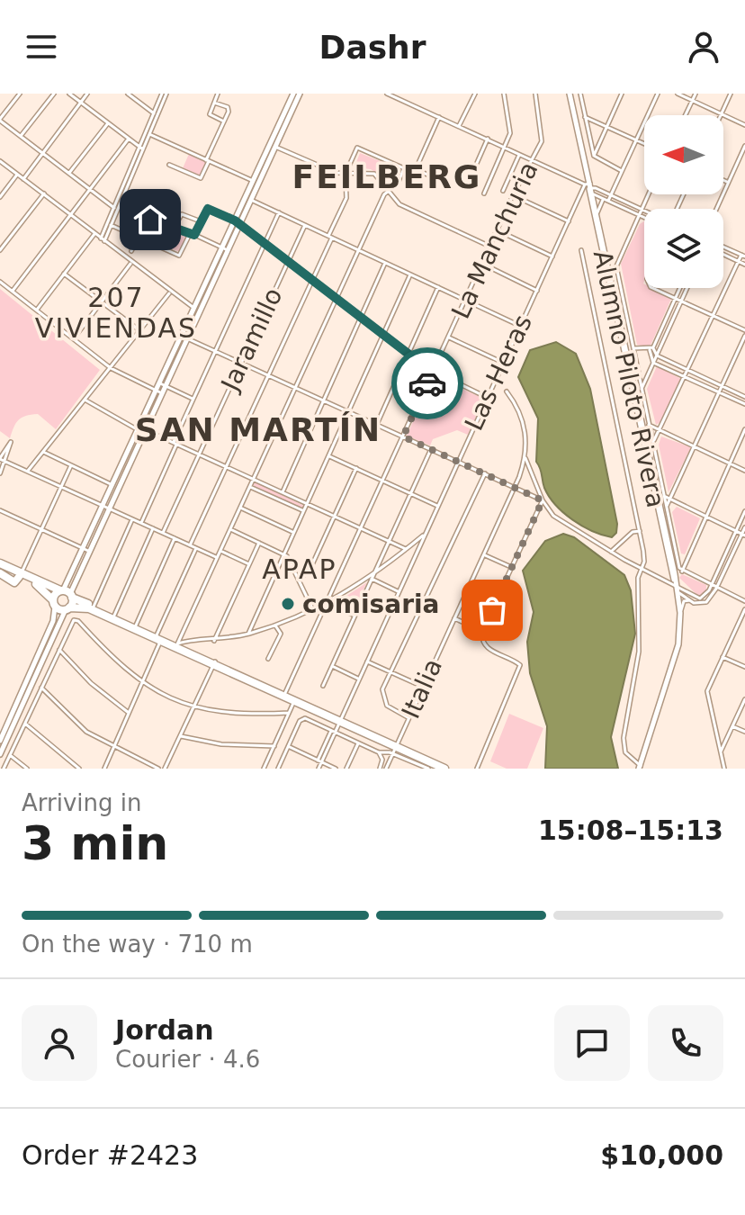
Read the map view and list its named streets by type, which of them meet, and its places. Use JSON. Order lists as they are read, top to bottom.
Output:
{
  "streets": {
    "main road": ["Alumno Piloto Rivera"],
    "street": [
      "La Manchuria",
      "Jaramillo",
      "Las Heras",
      "Italia"
    ]
  },
  "crossings": [
    ["Las Heras", "Alumno Piloto Rivera"]
  ],
  "districts": [
    "FEILBERG",
    "207 VIVIENDAS",
    "SAN MARTÍN",
    "APAP"
  ],
  "places": ["comisaria"],
  "north": "left",
  "page": {
    "header": "Dashr",
    "heading": ["3 min", "Arriving in", "15:08–15:13"],
    "panel": [
      "Jordan",
      "Courier · 4.6",
      "Order #2423",
      "$10,000"
    ],
    "bar": "On the way · 710 m"
  }
}
